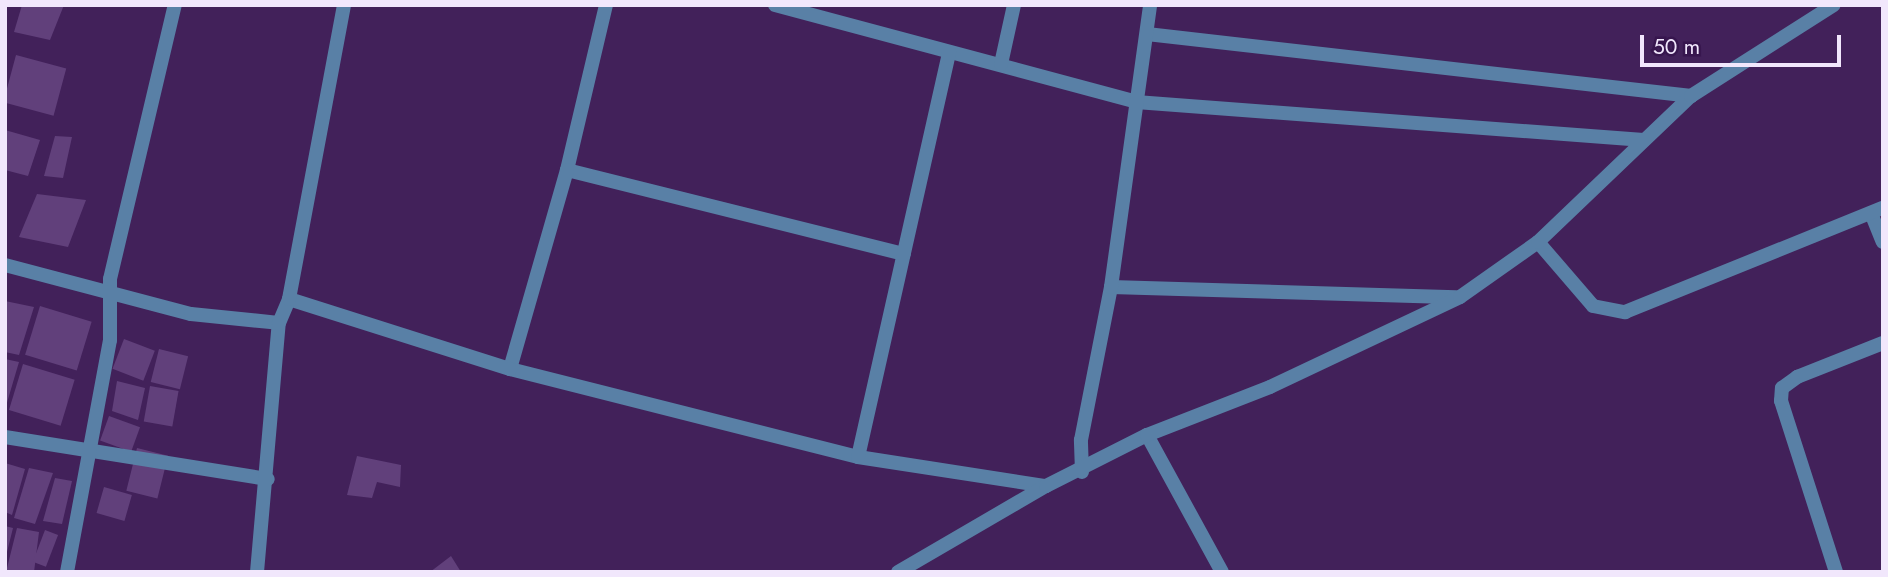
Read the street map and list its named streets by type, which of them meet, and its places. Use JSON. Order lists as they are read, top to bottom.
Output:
{
  "scale_bar": "50 m"
}
